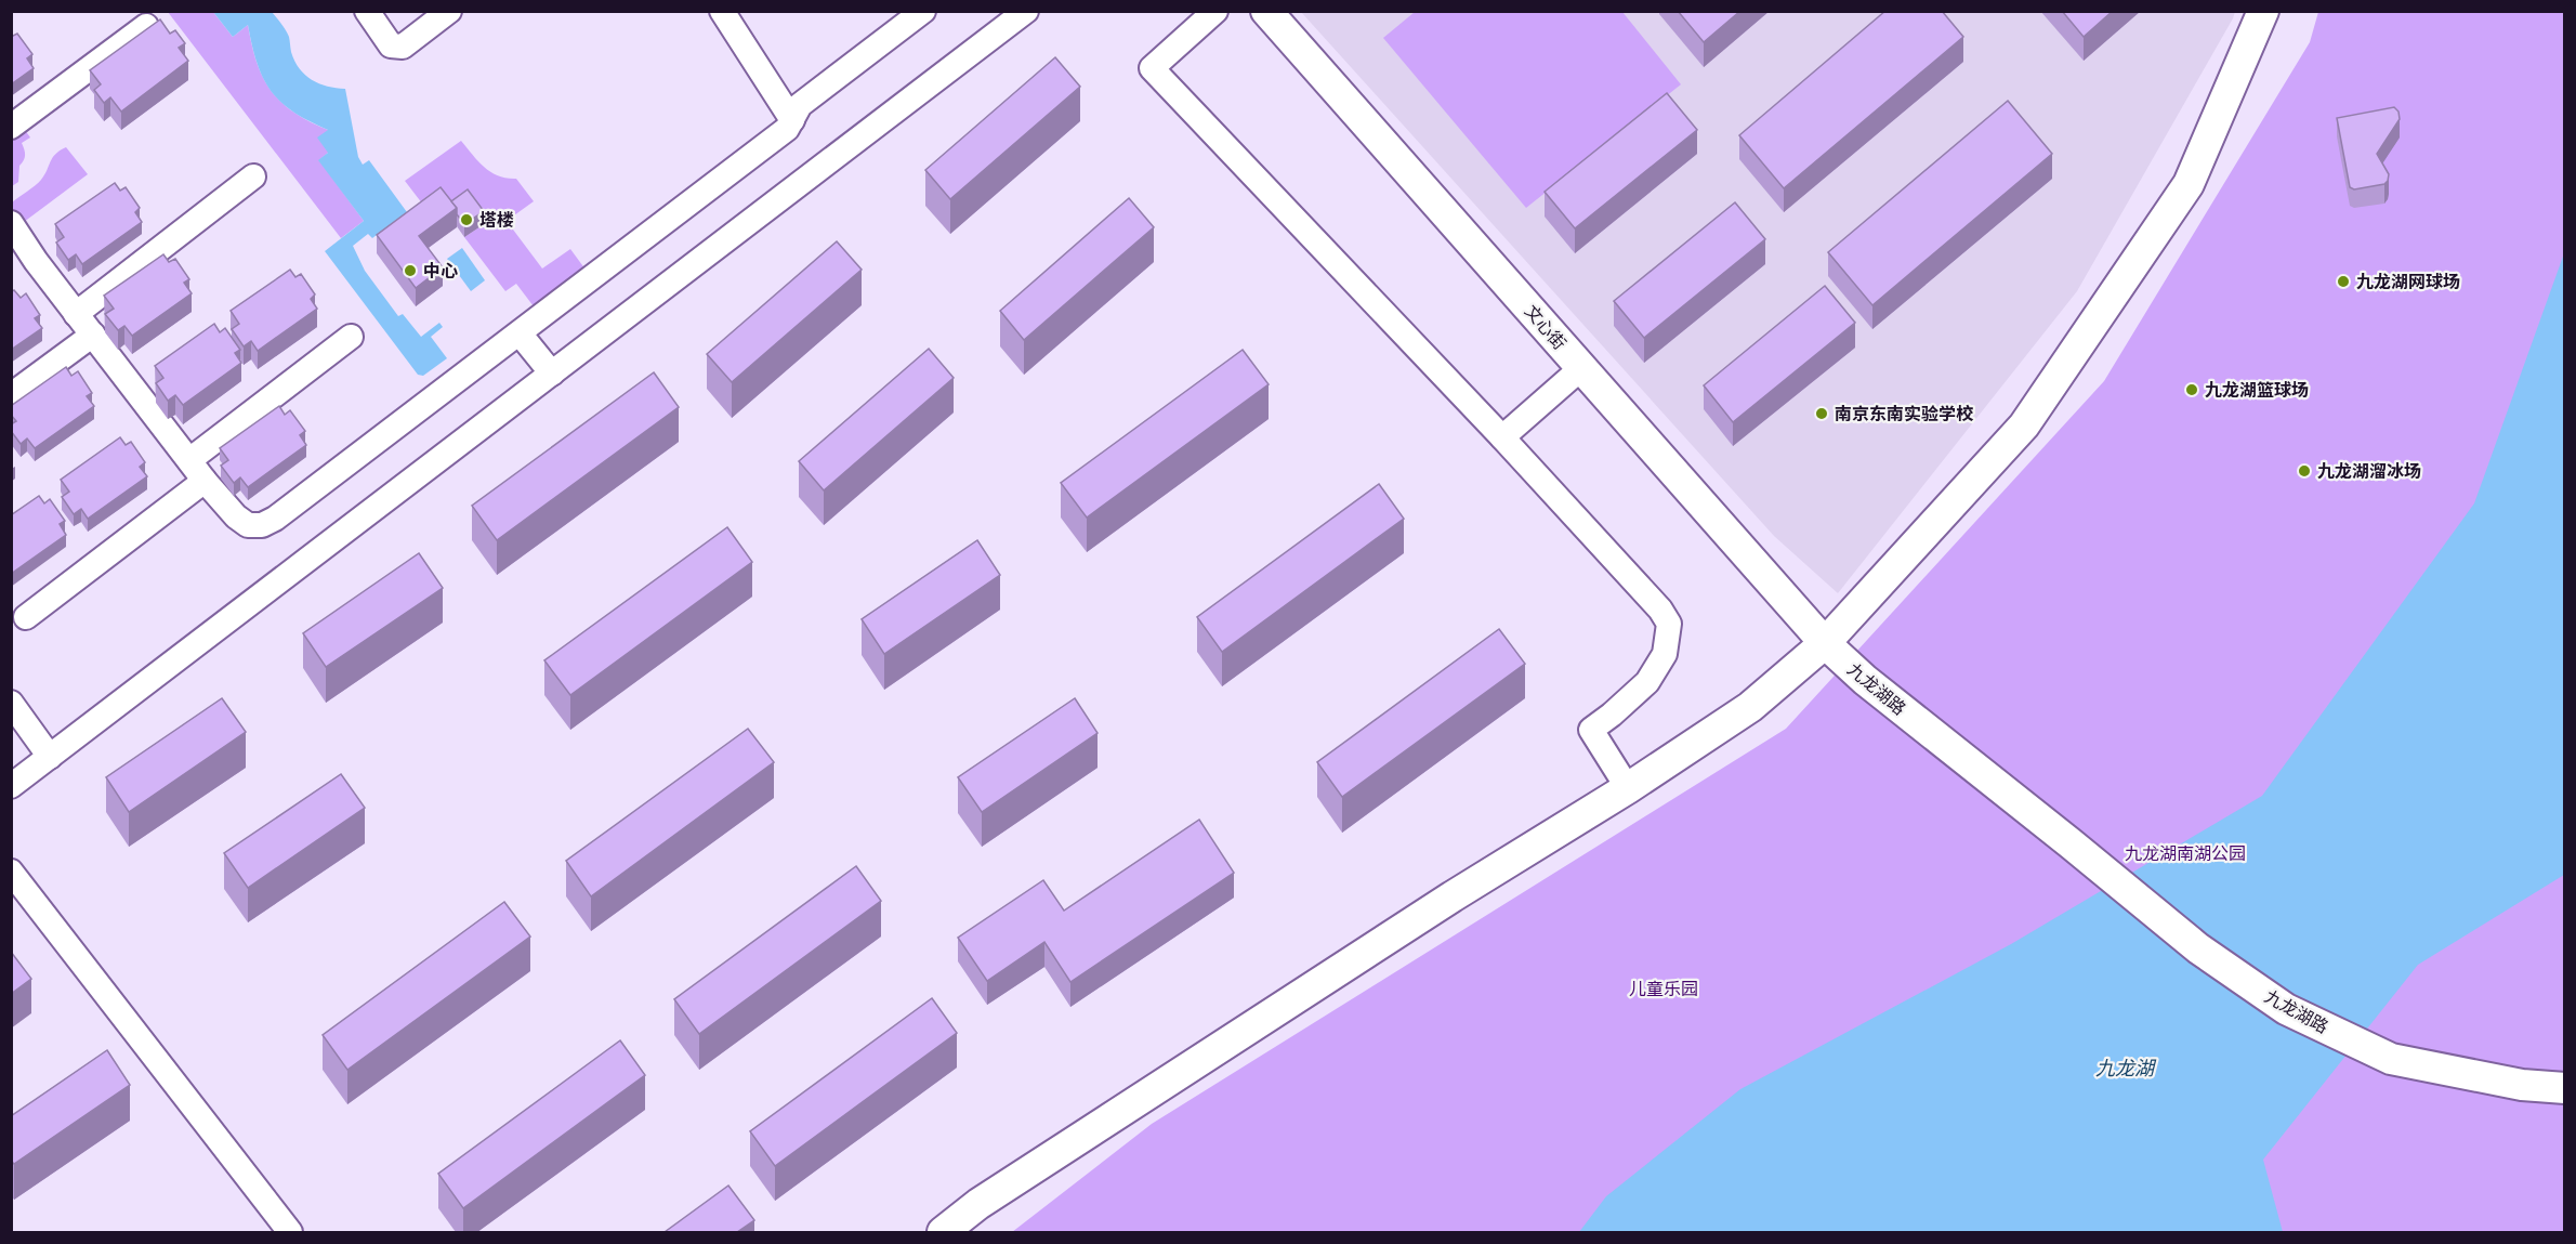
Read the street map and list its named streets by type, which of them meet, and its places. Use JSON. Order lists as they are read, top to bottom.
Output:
{
  "streets": {
    "street": ["文心街", "九龙湖路"]
  },
  "crossings": [
    ["文心街", "九龙湖路"]
  ],
  "water": ["九龙湖"],
  "parks": ["九龙湖南湖公园", "儿童乐园"],
  "places": [
    "塔楼",
    "中心",
    "九龙湖网球场",
    "九龙湖篮球场",
    "南京东南实验学校",
    "九龙湖溜冰场"
  ]
}
